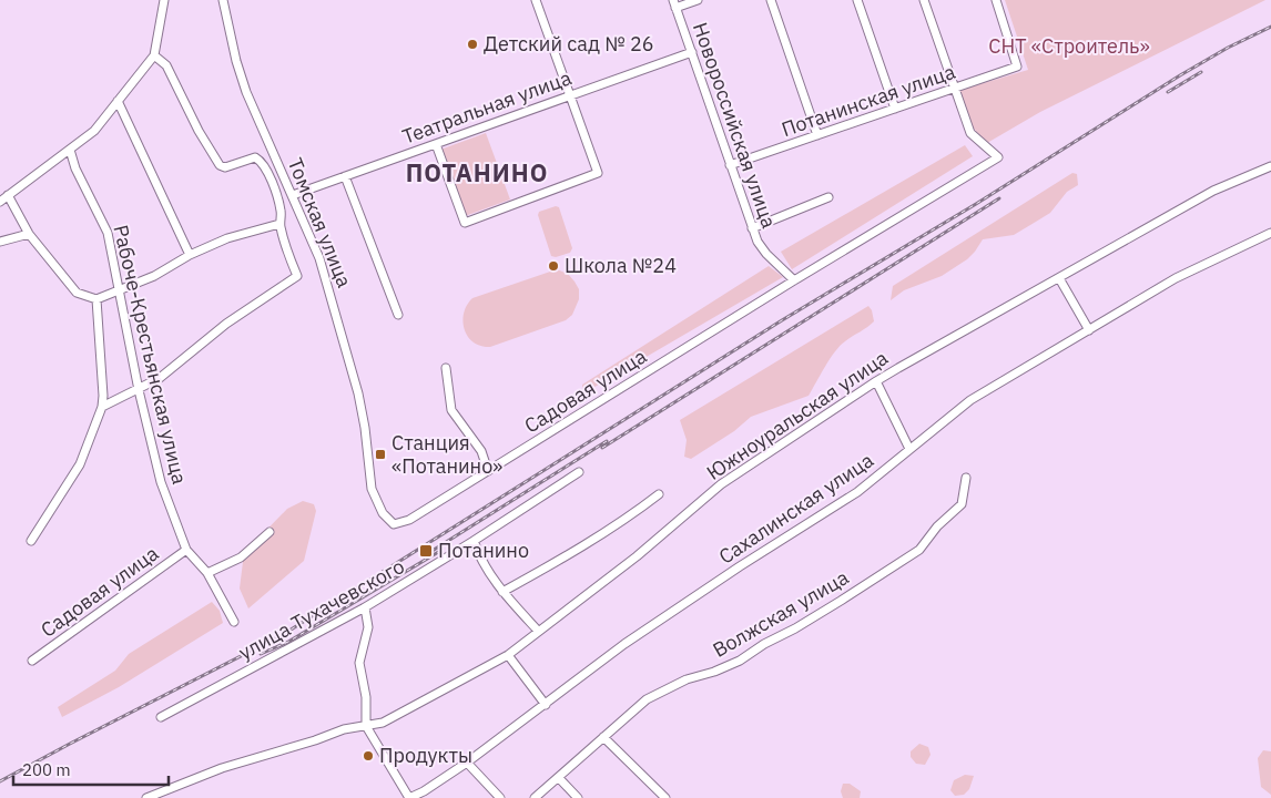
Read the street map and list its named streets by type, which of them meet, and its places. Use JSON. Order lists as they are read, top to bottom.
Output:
{
  "streets": {
    "street": [
      "Потанинская улица",
      "Театральная улица",
      "Новороссийская улица",
      "Томская улица",
      "Рабоче-Крестьянская улица",
      "Садовая улица",
      "Южноуральская улица",
      "Сахалинская улица",
      "улица Тухачевского",
      "Волжская улица"
    ]
  },
  "crossings": [
    ["Потанинская улица", "Новороссийская улица"],
    ["Потанинская улица", "Садовая улица"],
    ["Театральная улица", "Новороссийская улица"],
    ["Театральная улица", "Томская улица"],
    ["Новороссийская улица", "Садовая улица"],
    ["Томская улица", "Садовая улица"],
    ["Рабоче-Крестьянская улица", "Садовая улица"]
  ],
  "districts": ["ПОТАНИНО"],
  "parks": ["СНТ «Строитель»"],
  "places": {
    "other": ["Детский сад № 26", "Школа №24", "Продукты"],
    "transit": ["Станция «Потанино»", "Потанино"]
  },
  "scale_bar": "200 m"
}
